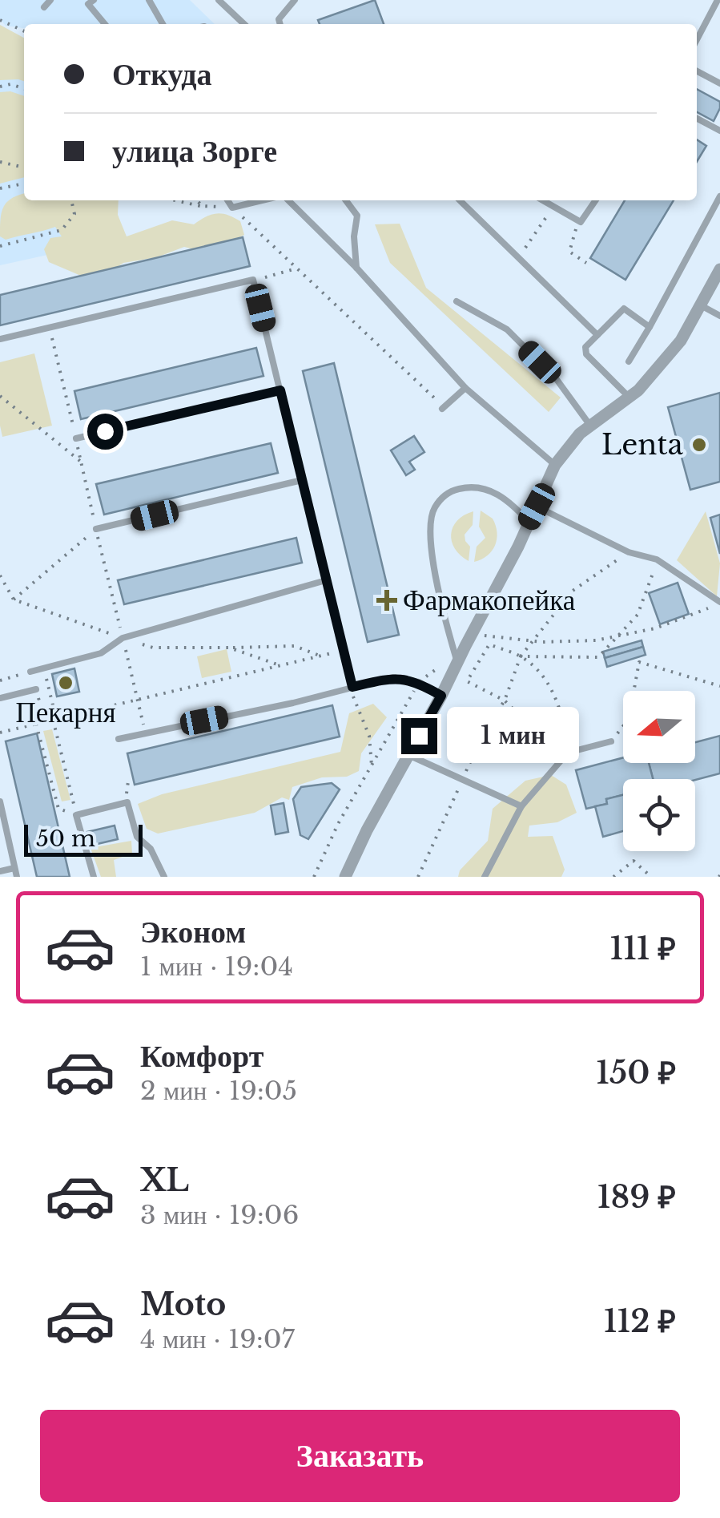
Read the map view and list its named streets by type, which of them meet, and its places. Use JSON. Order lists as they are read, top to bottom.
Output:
{
  "places": {
    "other": ["Lenta", "Пекарня"],
    "health": ["Фармакопейка"]
  },
  "scale_bar": "50 m",
  "north": "left",
  "page": {
    "banner": ["Откуда", "улица Зорге"],
    "bubble": "1 мин",
    "scale": "50 m",
    "list": [
      {
        "name": "Эконом",
        "note": "1 мин · 19:04",
        "value": "111 ₽"
      },
      {
        "name": "Комфорт",
        "note": "2 мин · 19:05",
        "value": "150 ₽"
      },
      {
        "name": "XL",
        "note": "3 мин · 19:06",
        "value": "189 ₽"
      },
      {
        "name": "Moto",
        "note": "4 мин · 19:07",
        "value": "112 ₽"
      }
    ],
    "buttons": "Заказать"
  }
}
